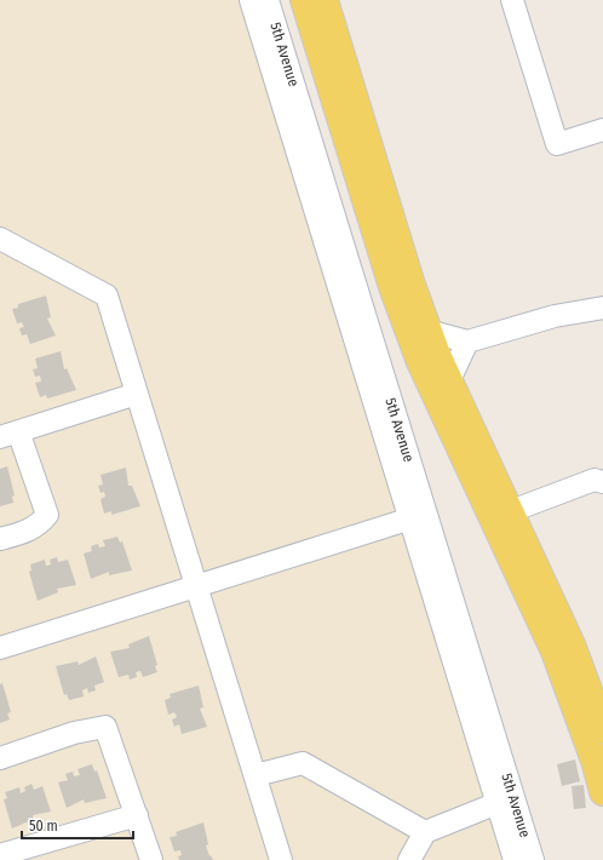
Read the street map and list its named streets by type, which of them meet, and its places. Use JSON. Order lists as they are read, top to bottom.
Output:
{
  "streets": {
    "street": ["5th Avenue"]
  },
  "scale_bar": "50 m"
}
